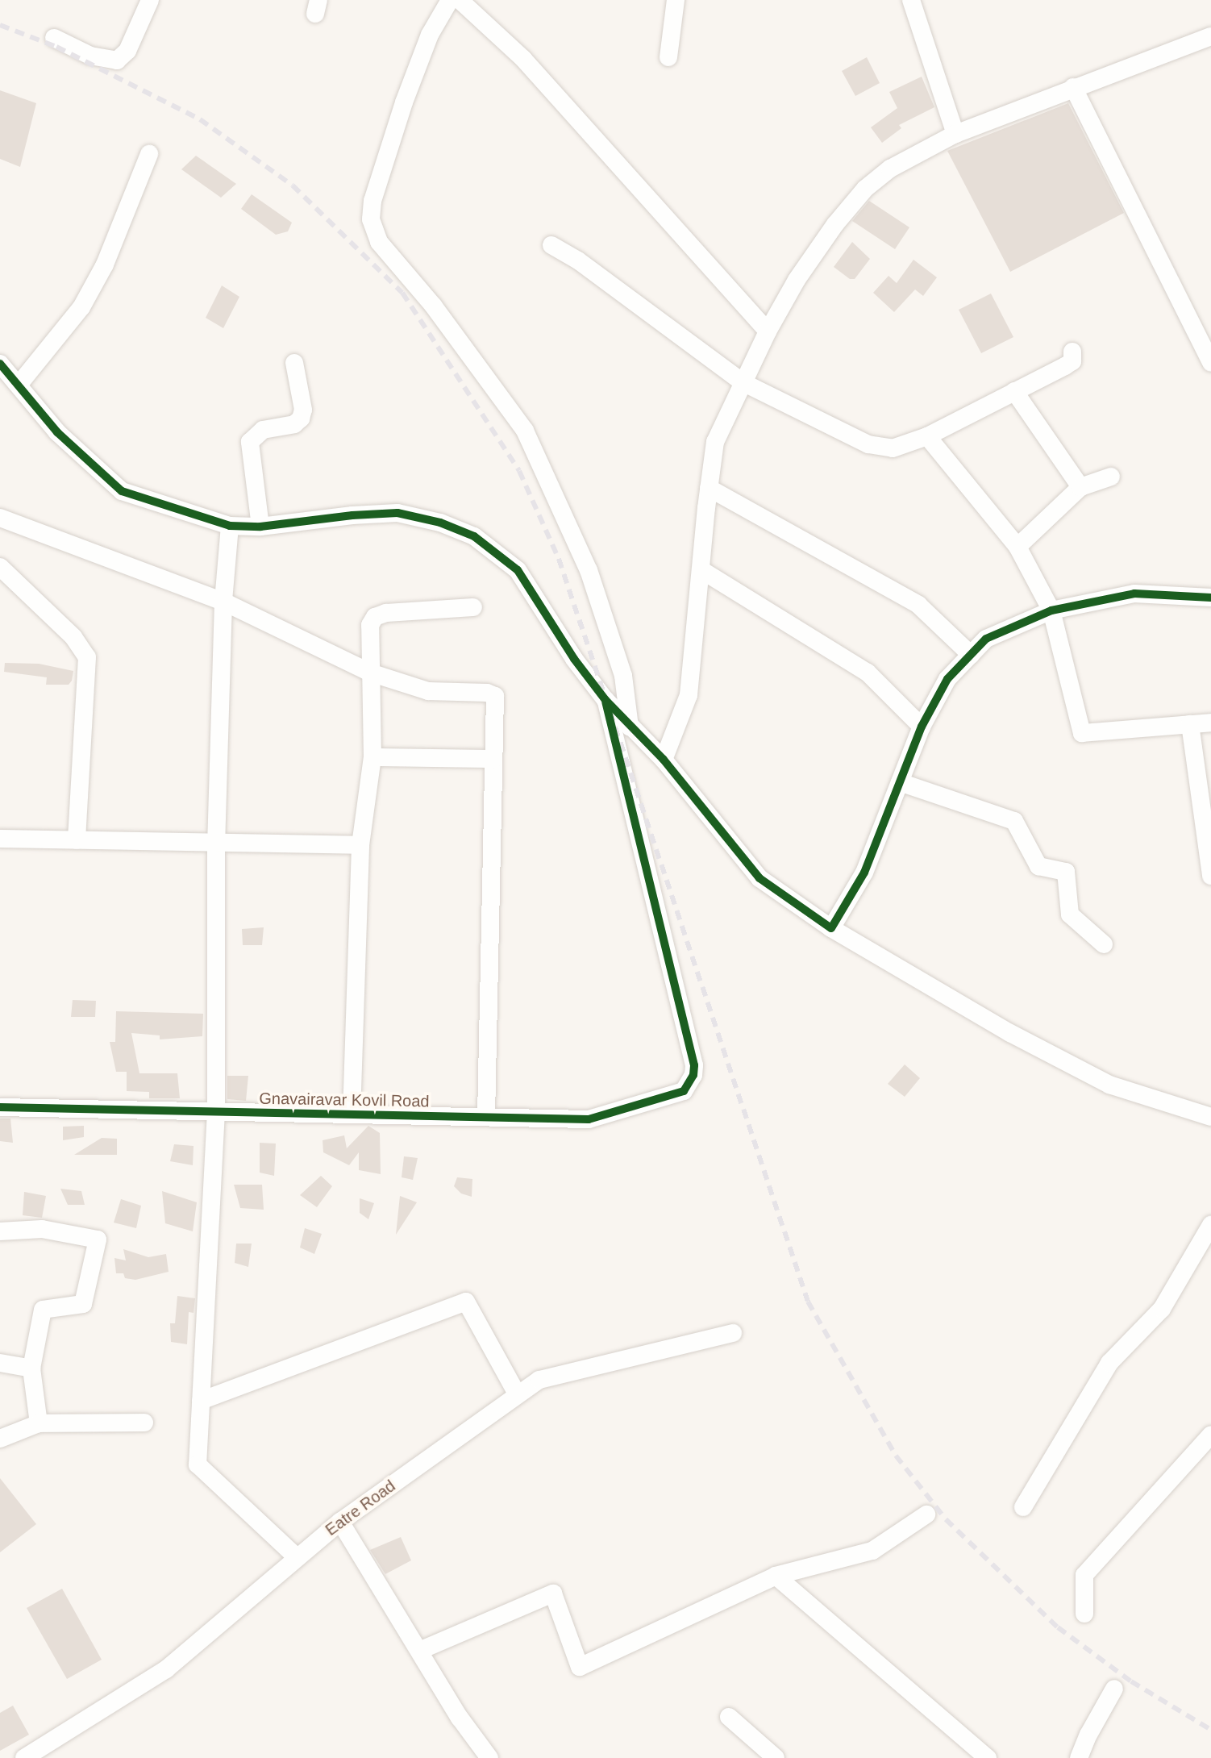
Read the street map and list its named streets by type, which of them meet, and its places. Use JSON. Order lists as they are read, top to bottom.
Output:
{
  "streets": {
    "street": ["Gnavairavar Kovil Road", "Eatre Road"]
  }
}
